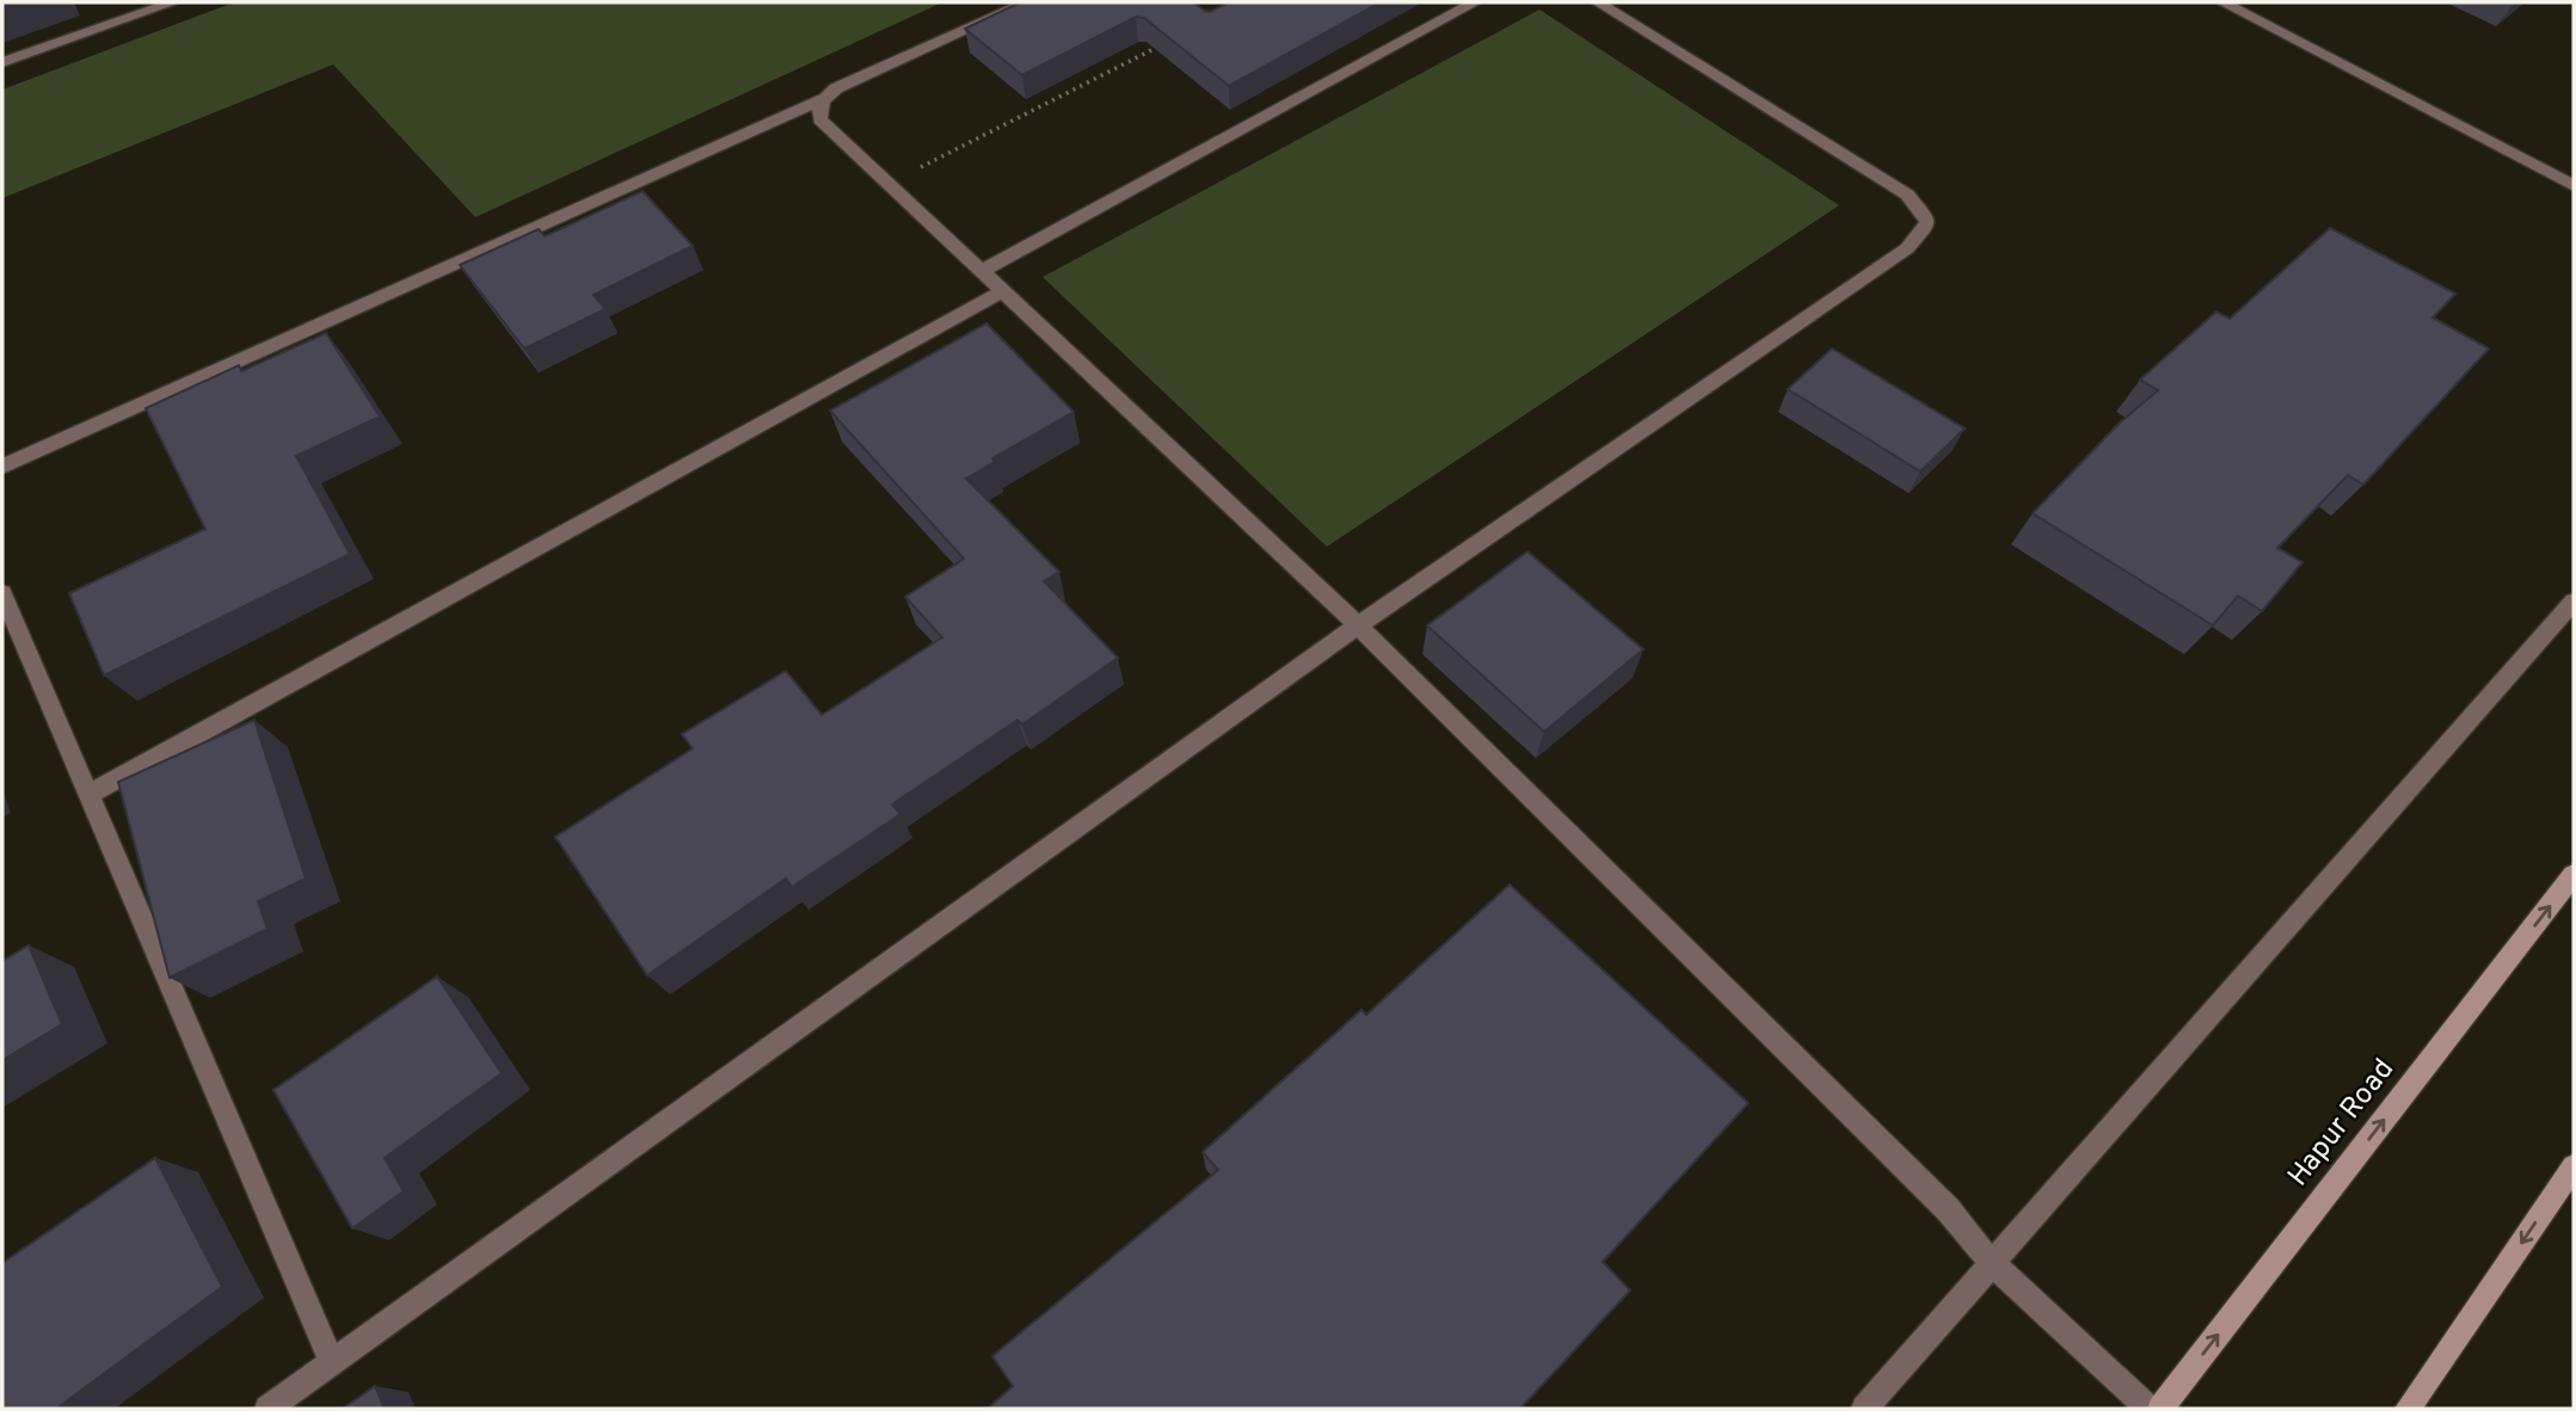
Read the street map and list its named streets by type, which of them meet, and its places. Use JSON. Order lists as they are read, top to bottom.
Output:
{
  "streets": {
    "main road": ["Hapur Road"]
  },
  "one_way": ["Hapur Road"]
}
